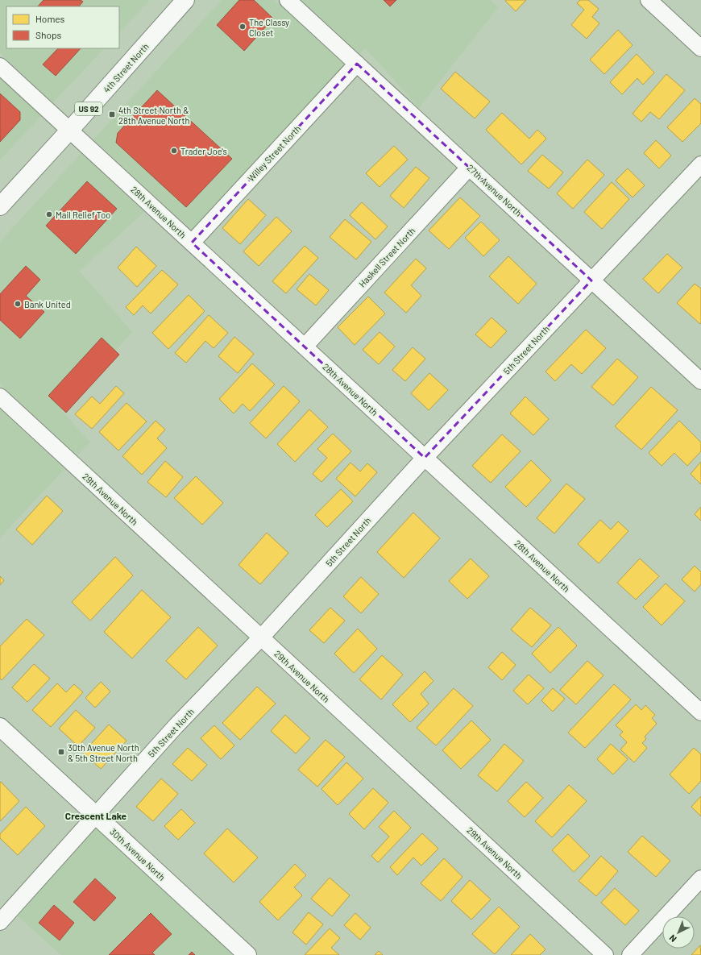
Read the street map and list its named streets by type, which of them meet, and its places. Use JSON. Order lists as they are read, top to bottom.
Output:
{
  "streets": {
    "street": [
      "4th Street North",
      "US 92",
      "Willey Street North",
      "27th Avenue North",
      "28th Avenue North",
      "Haskell Street North",
      "5th Street North",
      "29th Avenue North",
      "30th Avenue North"
    ]
  },
  "crossings": [
    ["4th Street North", "28th Avenue North"],
    ["Willey Street North", "27th Avenue North"],
    ["Willey Street North", "28th Avenue North"],
    ["27th Avenue North", "Haskell Street North"],
    ["27th Avenue North", "5th Street North"],
    ["28th Avenue North", "Haskell Street North"],
    ["28th Avenue North", "5th Street North"],
    ["5th Street North", "29th Avenue North"],
    ["5th Street North", "30th Avenue North"]
  ],
  "districts": ["Crescent Lake"],
  "places": {
    "other": [
      "The Classy Closet",
      "Trader Joe's",
      "Mail Relief Too",
      "Bank United"
    ],
    "transit": ["4th Street North & 28th Avenue North", "30th Avenue North & 5th Street North"]
  },
  "legend": ["Homes", "Shops"],
  "north": "bottom left"
}
